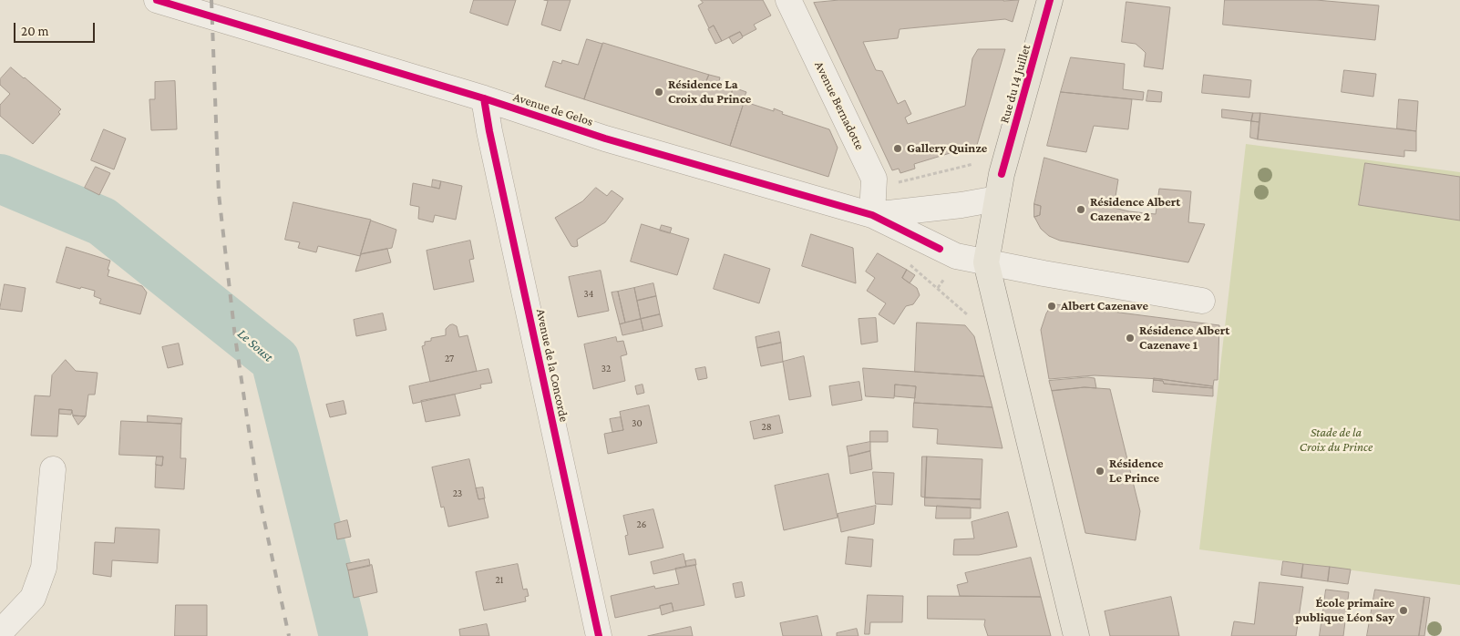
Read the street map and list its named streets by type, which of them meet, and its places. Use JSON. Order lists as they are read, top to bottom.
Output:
{
  "streets": {
    "main road": ["Rue du 14 Juillet"],
    "street": ["Avenue Bernadotte", "Avenue de Gelos", "Avenue de la Concorde"]
  },
  "crossings": [
    ["Rue du 14 Juillet", "Avenue de Gelos"],
    ["Avenue Bernadotte", "Avenue de Gelos"],
    ["Avenue de Gelos", "Avenue de la Concorde"]
  ],
  "water": ["Le Soust"],
  "parks": ["Stade de la Croix du Prince"],
  "places": [
    "Résidence La Croix du Prince",
    "Gallery Quinze",
    "Résidence Albert Cazenave 2",
    "Albert Cazenave",
    "Résidence Albert Cazenave 1",
    "Résidence Le Prince",
    "École primaire publique Léon Say"
  ],
  "house_numbers": [
    "34",
    "27",
    "32",
    "30",
    "28",
    "23",
    "26",
    "21"
  ],
  "scale_bar": "20 m"
}
